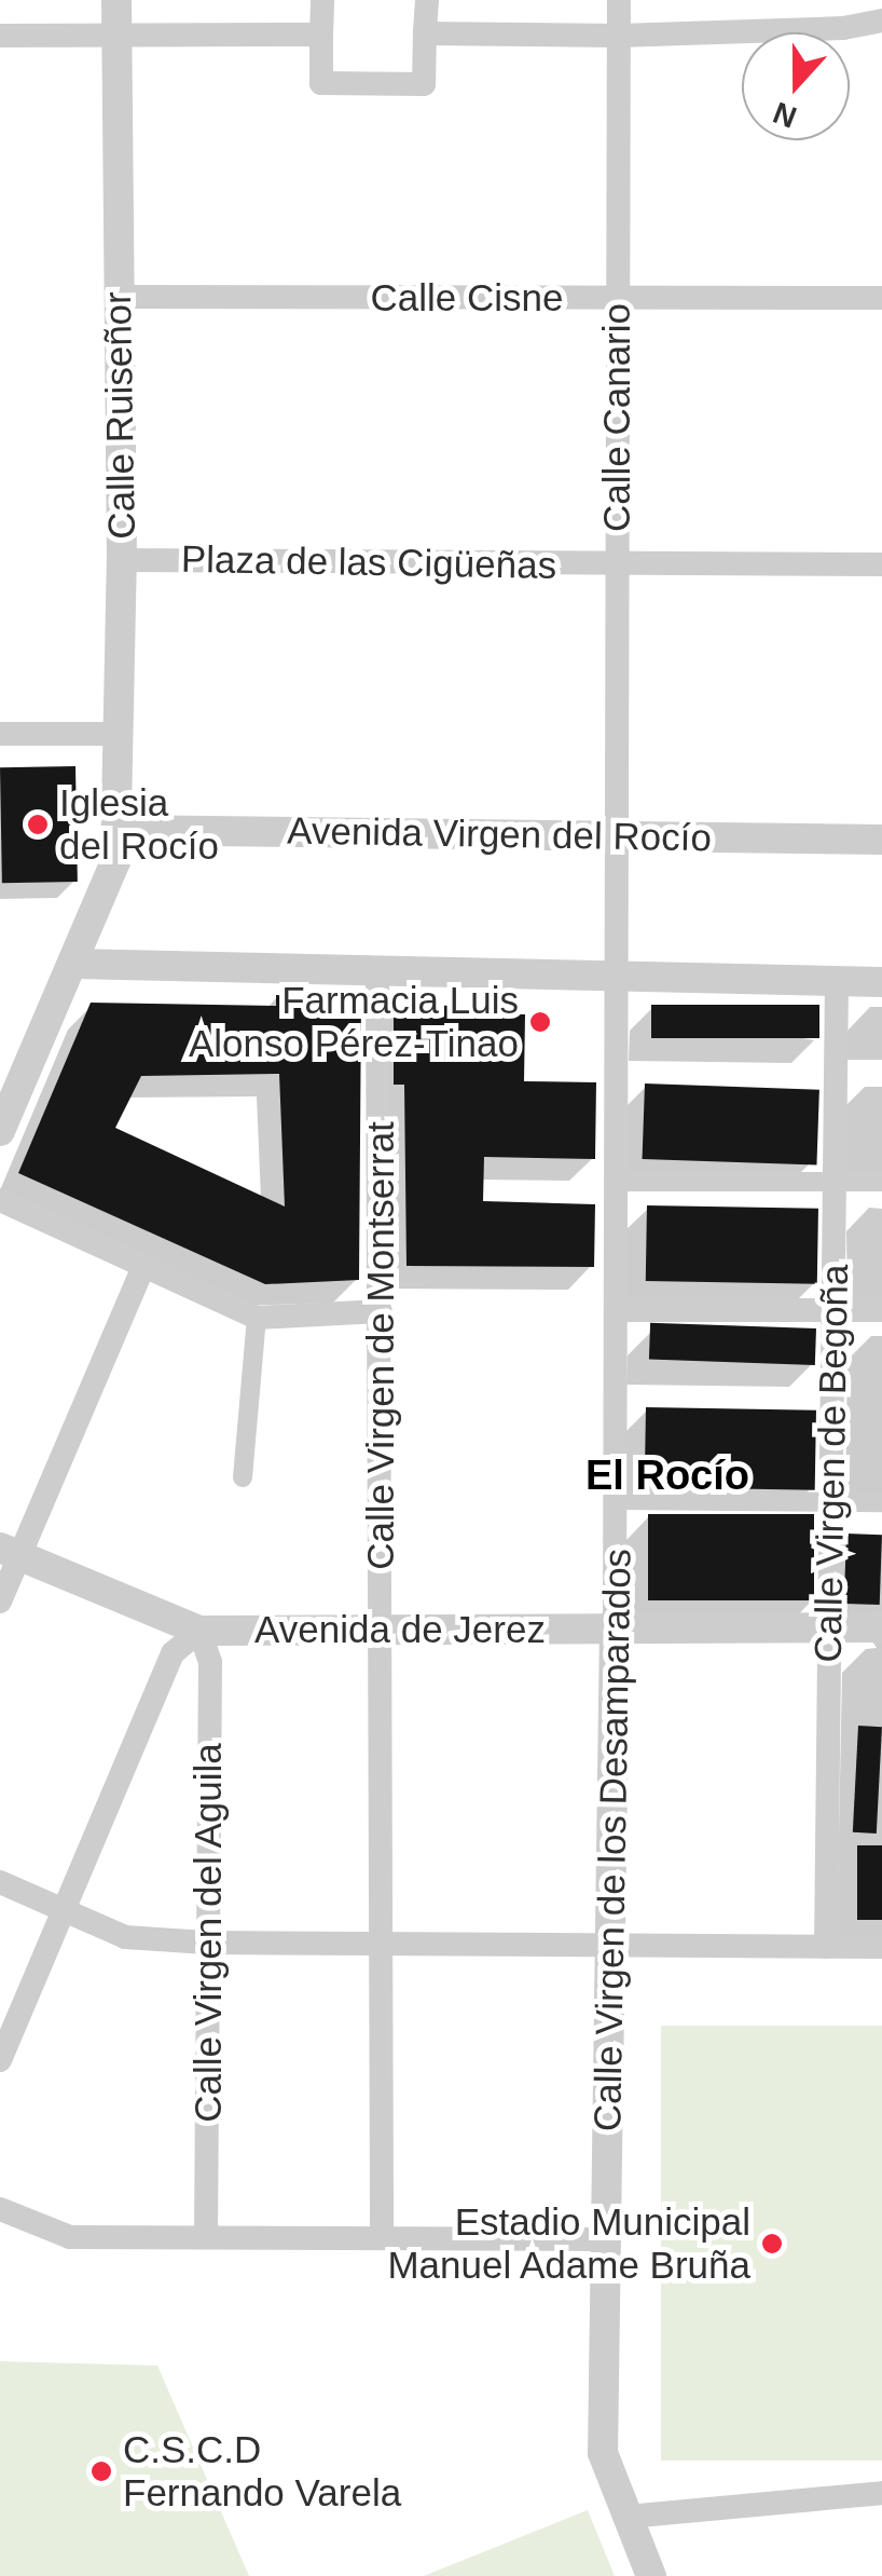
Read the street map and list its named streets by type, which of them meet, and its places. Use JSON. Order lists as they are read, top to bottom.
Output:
{
  "streets": {
    "street": [
      "Calle Cisne",
      "Calle Ruiseñor",
      "Calle Canario",
      "Plaza de las Cigüeñas",
      "Avenida Virgen del Rocío",
      "Calle Virgen de Montserrat",
      "Calle Virgen de Begoña",
      "Avenida de Jerez",
      "Calle Virgen de los Desamparados",
      "Calle Virgen del Aguila"
    ]
  },
  "crossings": [
    ["Calle Cisne", "Calle Ruiseñor"],
    ["Calle Cisne", "Calle Canario"],
    ["Calle Ruiseñor", "Plaza de las Cigüeñas"],
    ["Calle Ruiseñor", "Avenida Virgen del Rocío"],
    ["Calle Canario", "Plaza de las Cigüeñas"],
    ["Calle Canario", "Avenida Virgen del Rocío"],
    ["Calle Canario", "Calle Virgen de los Desamparados"],
    ["Avenida Virgen del Rocío", "Calle Virgen de los Desamparados"],
    ["Calle Virgen de Montserrat", "Avenida de Jerez"],
    ["Calle Virgen de Begoña", "Avenida de Jerez"],
    ["Avenida de Jerez", "Calle Virgen de los Desamparados"],
    ["Avenida de Jerez", "Calle Virgen del Aguila"]
  ],
  "districts": ["El Rocío"],
  "places": [
    "Iglesia del Rocío",
    "Farmacia Luis Alonso Pérez-Tinao",
    "Estadio Municipal Manuel Adame Bruña",
    "C.S.C.D Fernando Varela"
  ],
  "north": "bottom"
}
